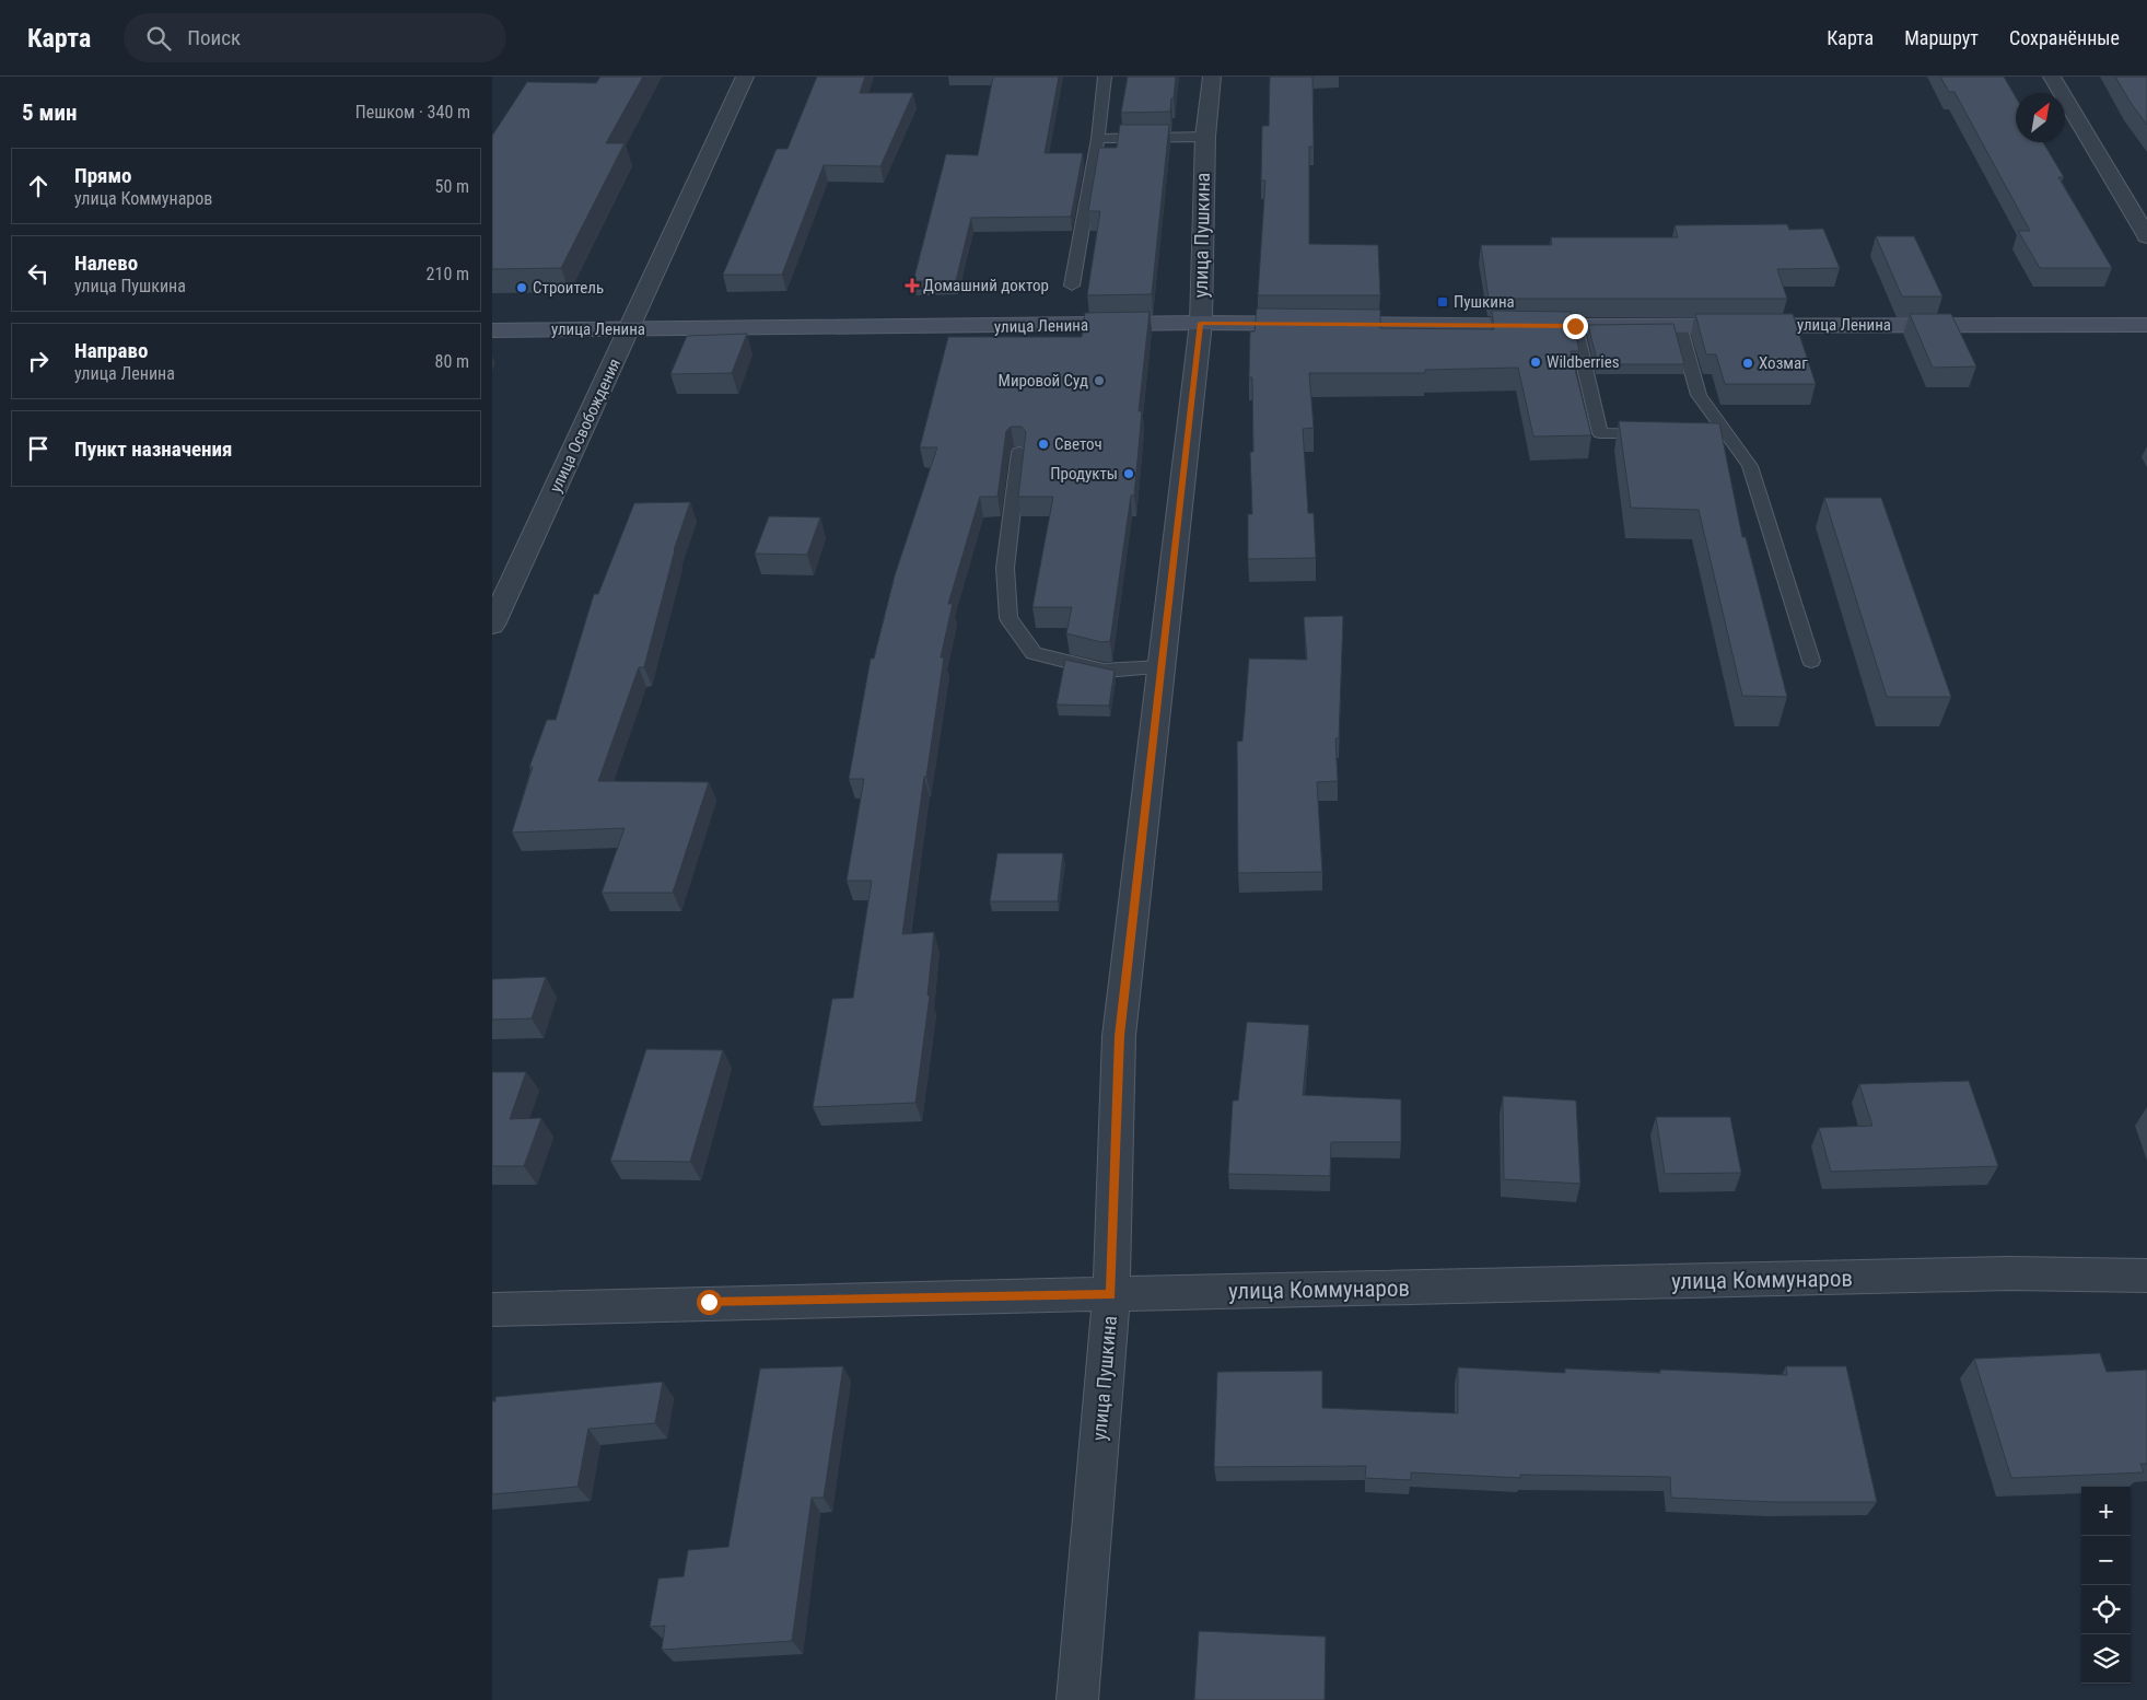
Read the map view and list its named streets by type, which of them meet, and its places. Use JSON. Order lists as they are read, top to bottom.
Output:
{
  "streets": {
    "main road": ["улица Ленина"],
    "street": ["улица Пушкина", "улица Освобождения", "улица Коммунаров"]
  },
  "crossings": [
    ["улица Пушкина", "улица Ленина"],
    ["улица Пушкина", "улица Коммунаров"],
    ["улица Ленина", "улица Освобождения"]
  ],
  "places": {
    "health": ["Домашний доктор"],
    "other": [
      "Строитель",
      "Wildberries",
      "Хозмаг",
      "Мировой Суд",
      "Светоч",
      "Продукты"
    ],
    "transit": ["Пушкина"]
  },
  "north": "top right",
  "page": {
    "header": "Карта",
    "search": "Поиск",
    "nav": ["Карта", "Маршрут", "Сохранённые"],
    "heading": ["5 мин", "Пешком · 340 m"],
    "list": [
      ["Прямо", "улица Коммунаров", "50 m"],
      ["Налево", "улица Пушкина", "210 m"],
      ["Направо", "улица Ленина", "80 m"],
      "Пункт назначения"
    ],
    "map_buttons": ["+", "−"]
  }
}
